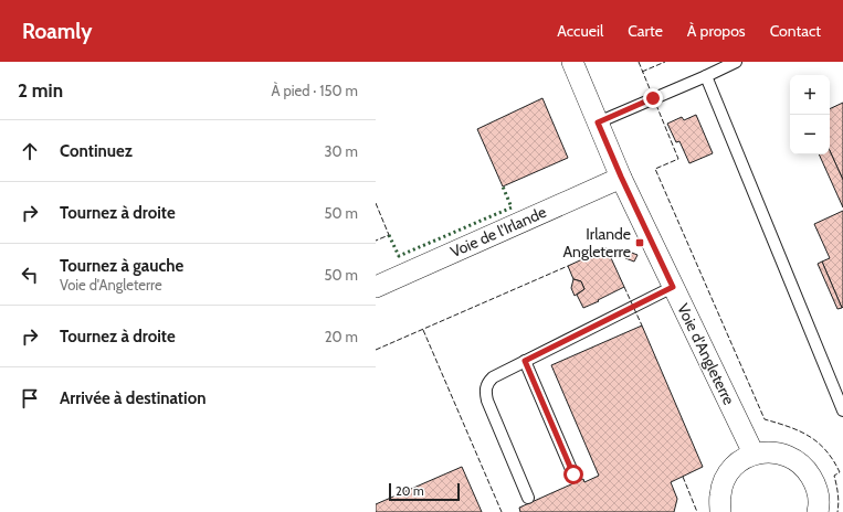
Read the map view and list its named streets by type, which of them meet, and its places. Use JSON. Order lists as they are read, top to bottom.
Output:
{
  "streets": {
    "street": ["Voie de l'Irlande", "Voie d'Angleterre"]
  },
  "crossings": [
    ["Voie de l'Irlande", "Voie d'Angleterre"]
  ],
  "places": {
    "transit": ["Irlande Angleterre"]
  },
  "scale_bar": "20 m",
  "page": {
    "header": "Roamly",
    "nav": [
      "Accueil",
      "Carte",
      "À propos",
      "Contact"
    ],
    "heading": ["2 min", "À pied · 150 m"],
    "map_buttons": ["+", "−"],
    "list": [
      ["Continuez", "30 m"],
      ["Tournez à droite", "50 m"],
      ["Tournez à gauche", "Voie d'Angleterre", "50 m"],
      ["Tournez à droite", "20 m"],
      "Arrivée à destination"
    ],
    "scale": "20 m"
  }
}
